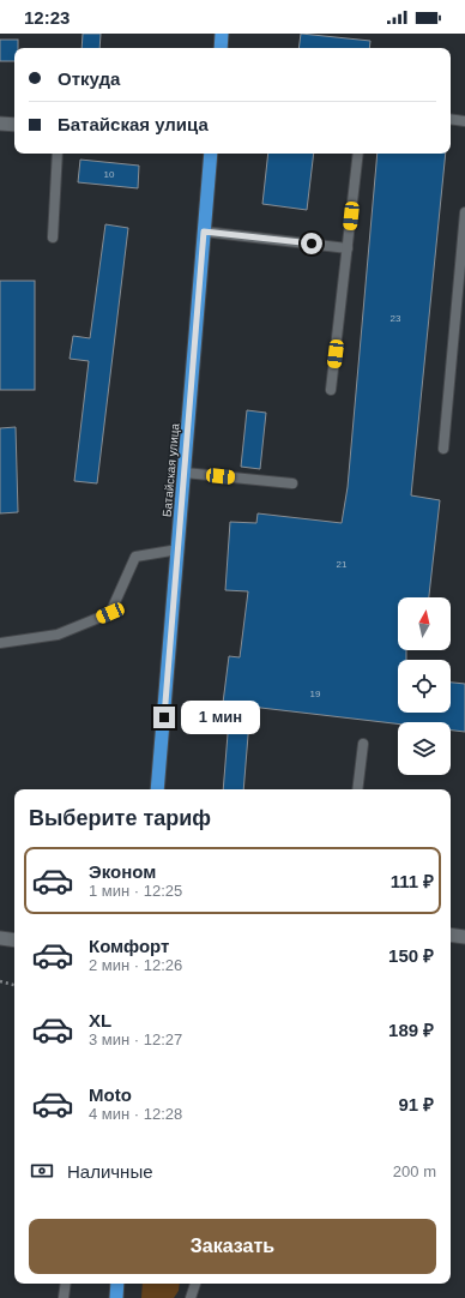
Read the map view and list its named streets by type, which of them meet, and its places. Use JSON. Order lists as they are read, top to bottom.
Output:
{
  "streets": {
    "highway": ["Батайская улица"]
  },
  "house_numbers": [
    "10",
    "23",
    "21",
    "19"
  ],
  "north": "top",
  "page": {
    "status": "12:23",
    "banner": ["Откуда", "Батайская улица"],
    "bubble": "1 мин",
    "heading": "Выберите тариф",
    "list": [
      {
        "name": "Эконом",
        "note": "1 мин · 12:25",
        "value": "111 ₽"
      },
      {
        "name": "Комфорт",
        "note": "2 мин · 12:26",
        "value": "150 ₽"
      },
      {
        "name": "XL",
        "note": "3 мин · 12:27",
        "value": "189 ₽"
      },
      {
        "name": "Moto",
        "note": "4 мин · 12:28",
        "value": "91 ₽"
      }
    ],
    "pay": ["Наличные", "200 m"],
    "buttons": "Заказать"
  }
}
